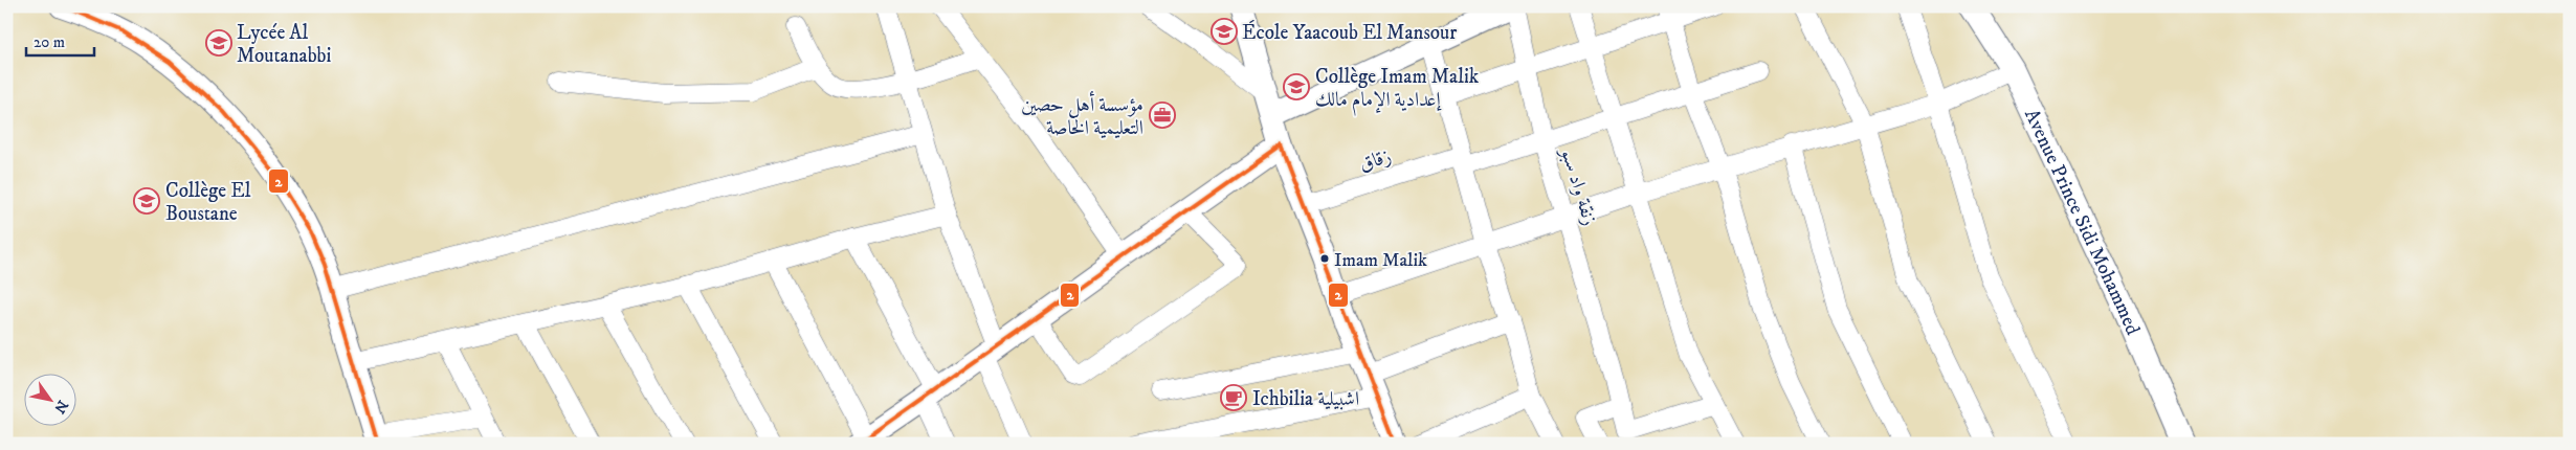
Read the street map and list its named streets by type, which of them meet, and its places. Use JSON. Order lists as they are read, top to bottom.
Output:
{
  "streets": {
    "street": ["زقاق", "زنقة واد سبو", "Avenue Prince Sidi Mohammed"]
  },
  "crossings": [
    ["زقاق", "زنقة واد سبو"]
  ],
  "places": {
    "school or university": [
      "École Yaacoub El Mansour",
      "Lycée Al Moutanabbi",
      "Collège Imam Malik إعدادية الإمام مالك",
      "Collège El Boustane"
    ],
    "office": ["مؤسسة أهل حصين التعليمية الخاصة"],
    "other": ["Imam Malik"],
    "cafe": ["Ichbilia اشبيلية"]
  },
  "lines": ["transit line 2"],
  "scale_bar": "20 m",
  "north": "bottom right"
}
